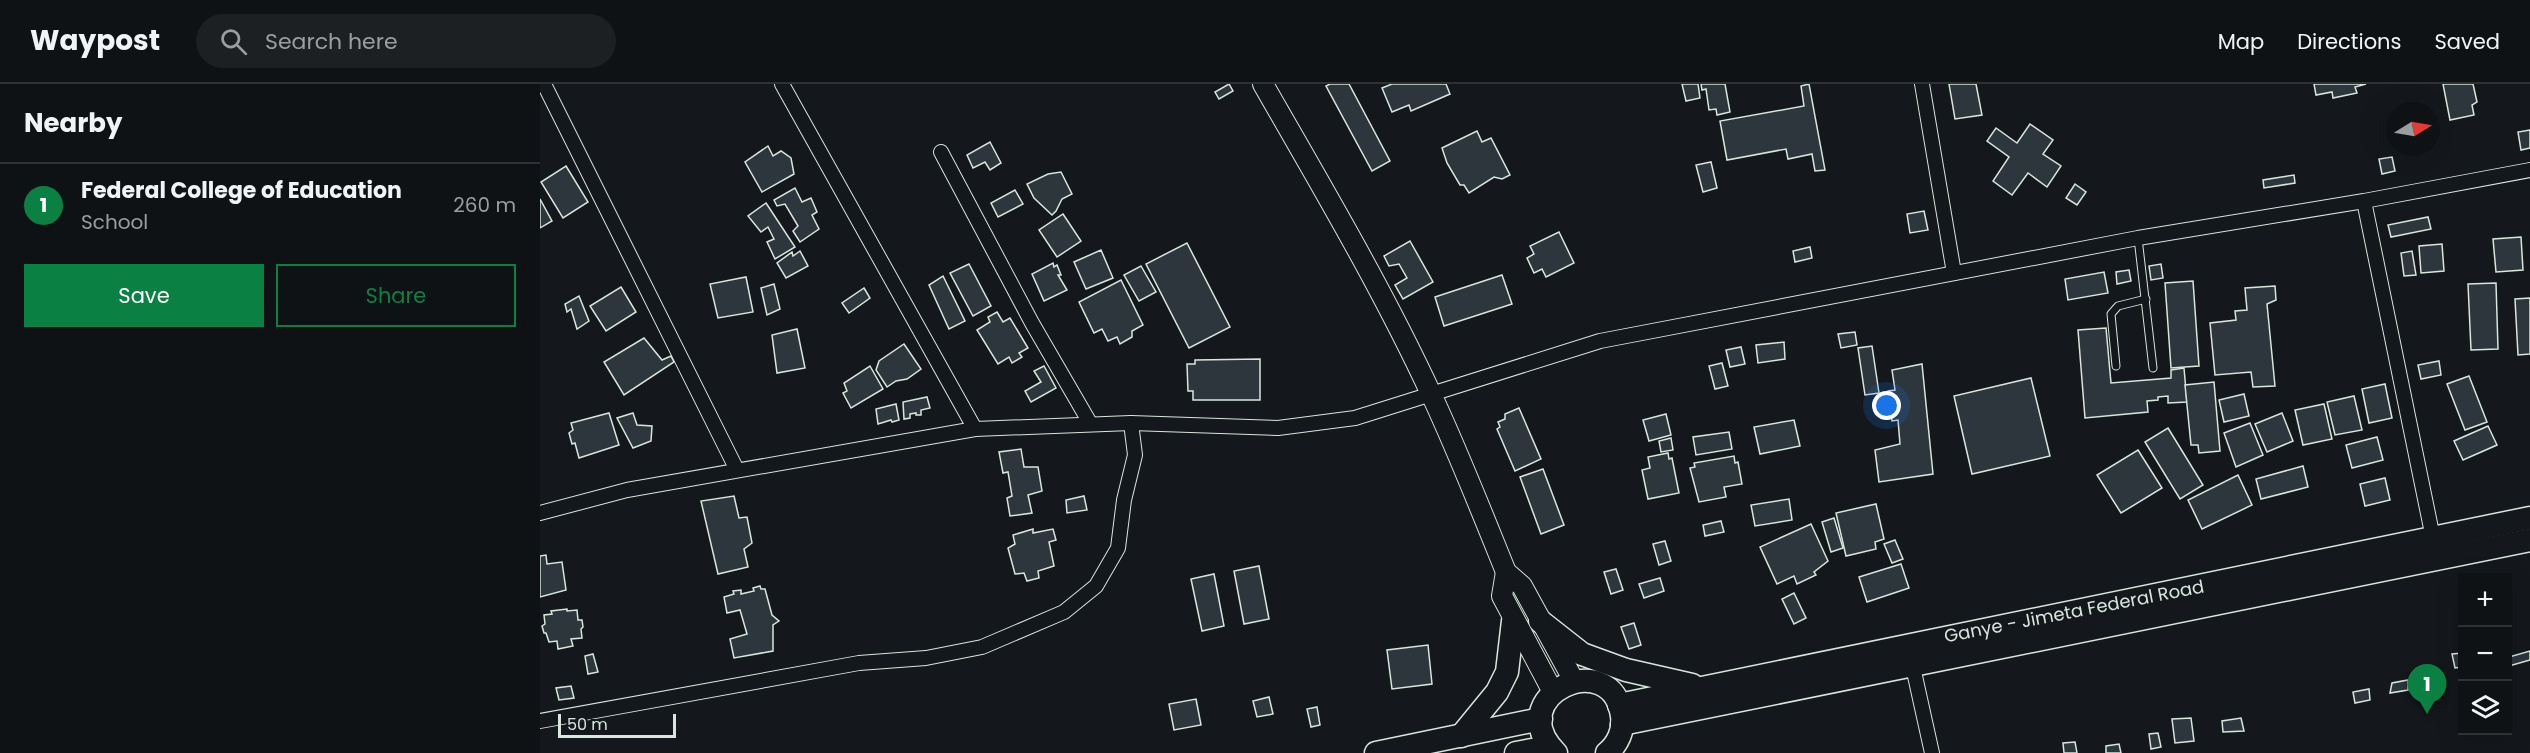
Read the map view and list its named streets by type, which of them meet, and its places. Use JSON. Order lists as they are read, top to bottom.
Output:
{
  "streets": {
    "main road": ["Ganye - Jimeta Federal Road"]
  },
  "scale_bar": "50 m",
  "north": "right",
  "page": {
    "header": "Waypost",
    "search": "Search here",
    "nav": ["Map", "Directions", "Saved"],
    "heading": "Nearby",
    "list": [
      {
        "mark": "1",
        "name": "Federal College of Education",
        "note": "School",
        "value": "260 m"
      }
    ],
    "buttons": ["Save", "Share"],
    "map_buttons": ["+", "−"],
    "pins": "1",
    "scale": "50 m"
  }
}
